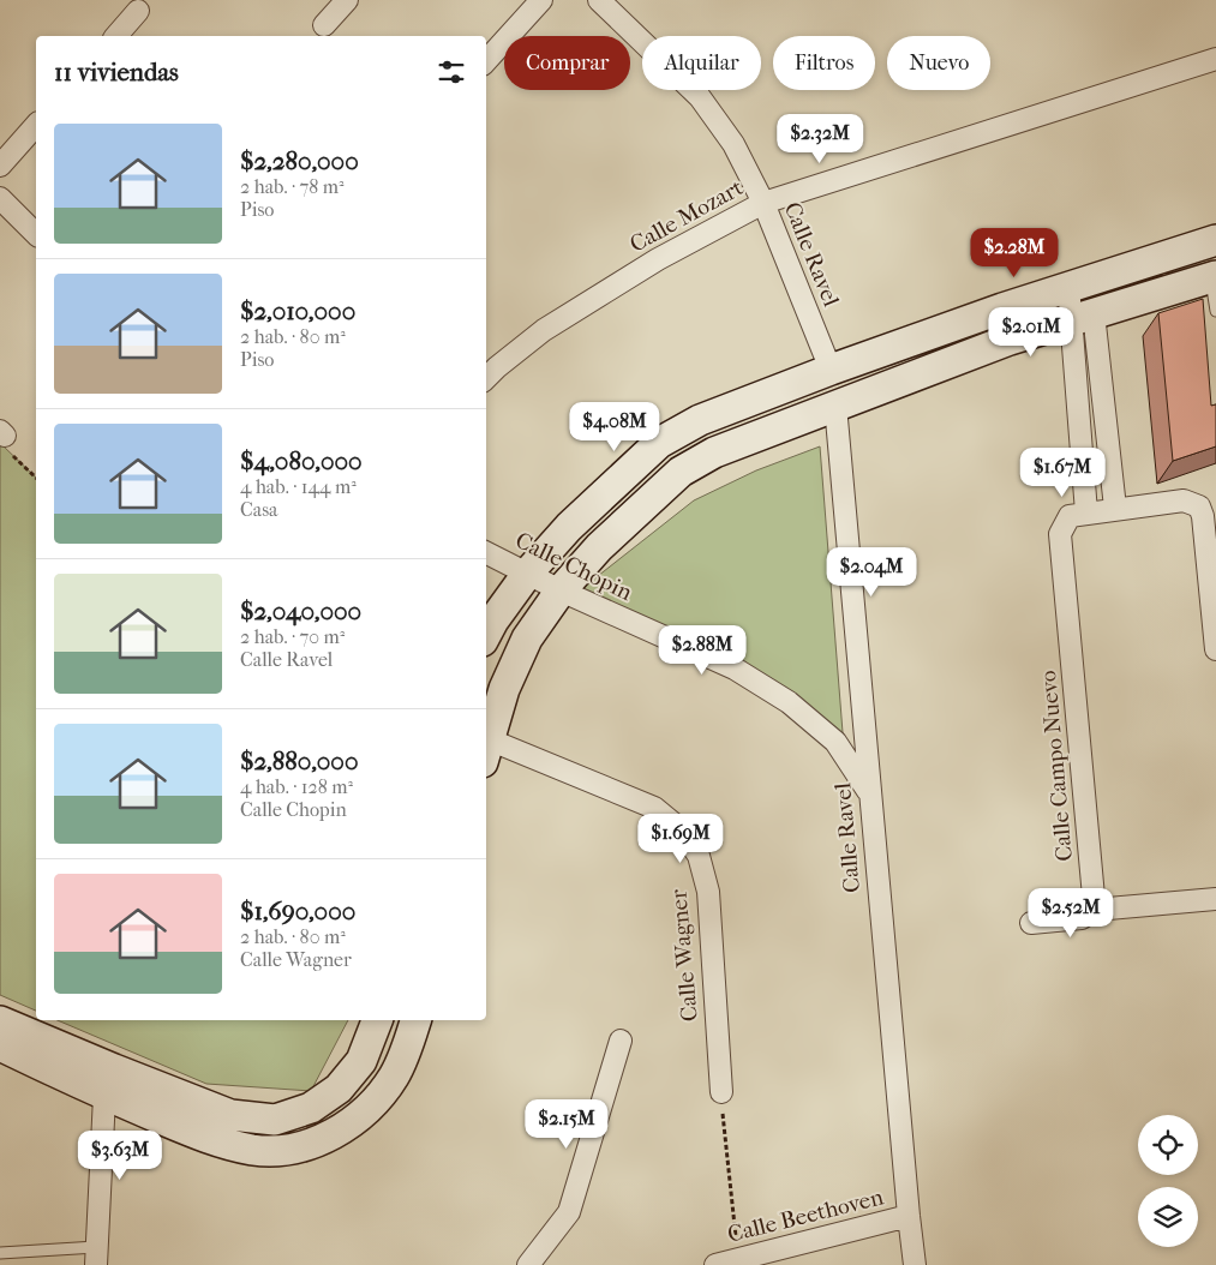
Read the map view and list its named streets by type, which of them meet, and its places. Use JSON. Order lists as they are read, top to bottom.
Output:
{
  "streets": {
    "street": [
      "Calle Mozart",
      "Calle Ravel",
      "Calle Chopin",
      "Calle Campo Nuevo",
      "Calle Wagner",
      "Calle Beethoven"
    ]
  },
  "crossings": [
    ["Calle Mozart", "Calle Ravel"],
    ["Calle Ravel", "Calle Chopin"],
    ["Calle Ravel", "Calle Beethoven"]
  ],
  "page": {
    "chip": [
      "Comprar",
      "Alquilar",
      "Filtros",
      "Nuevo"
    ],
    "heading": "11 viviendas",
    "list": [
      {
        "name": "$2,280,000",
        "note": "2 hab. · 78 m² · Piso"
      },
      {
        "name": "$2,010,000",
        "note": "2 hab. · 80 m² · Piso"
      },
      {
        "name": "$4,080,000",
        "note": "4 hab. · 144 m² · Casa"
      },
      {
        "name": "$2,040,000",
        "note": "2 hab. · 70 m² · Calle Ravel"
      },
      {
        "name": "$2,880,000",
        "note": "4 hab. · 128 m² · Calle Chopin"
      },
      {
        "name": "$1,690,000",
        "note": "2 hab. · 80 m² · Calle Wagner"
      }
    ],
    "price": [
      "$2.32M",
      "$2.28M",
      "$2.01M",
      "$4.08M",
      "$1.67M",
      "$2.04M",
      "$2.88M",
      "$1.69M",
      "$2.52M",
      "$2.15M",
      "$3.63M"
    ]
  }
}
